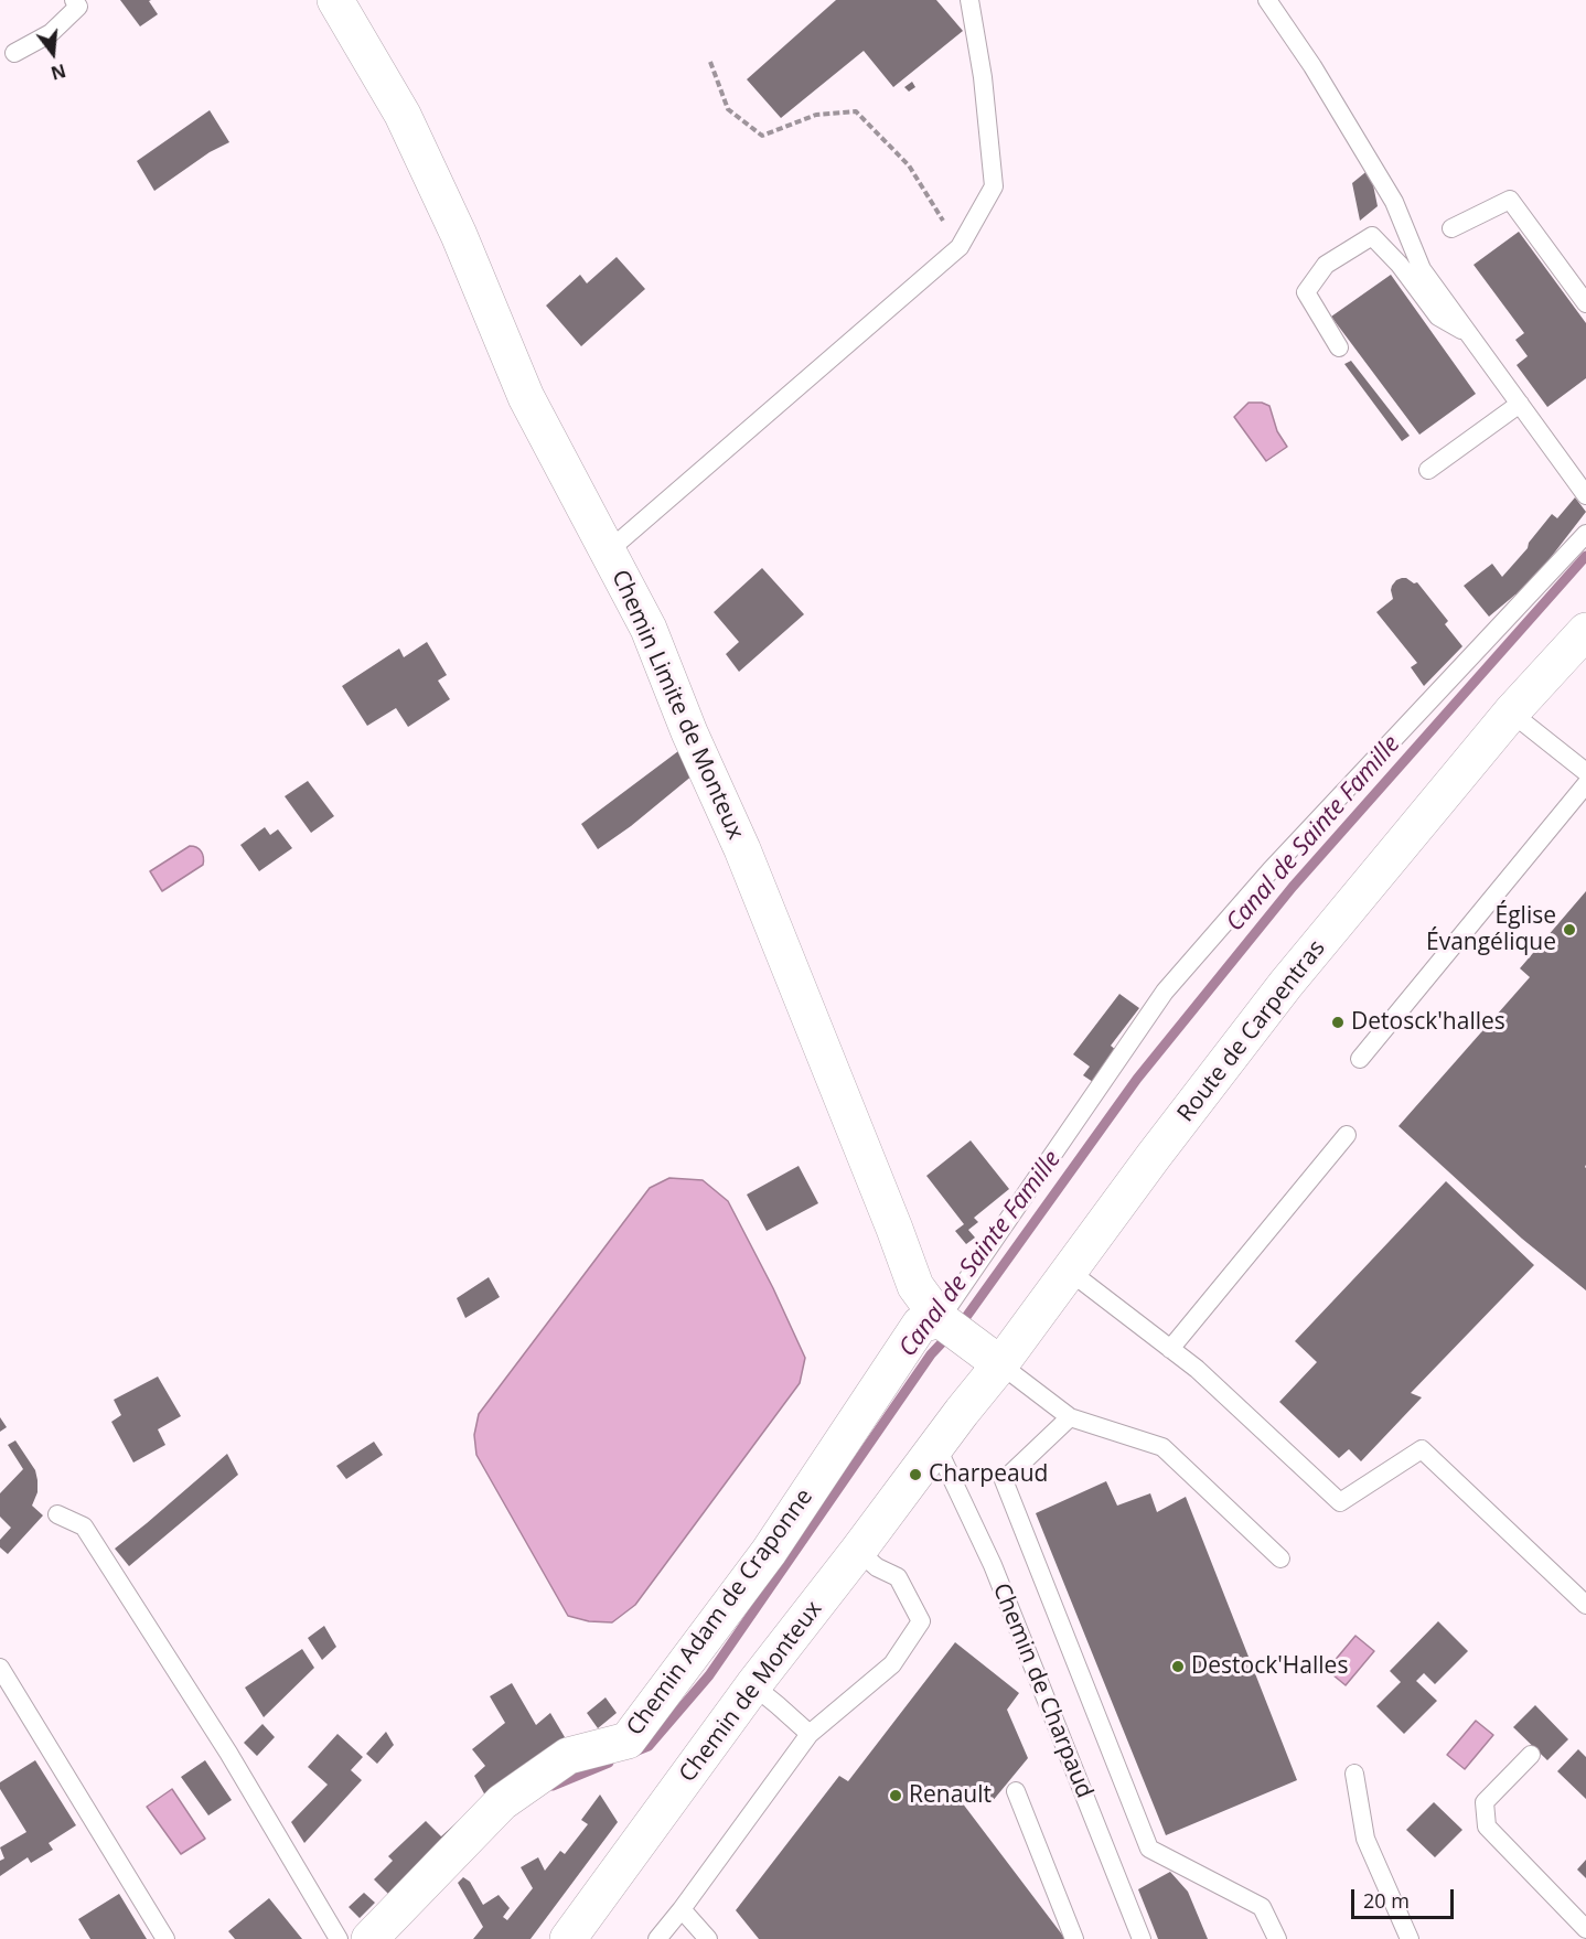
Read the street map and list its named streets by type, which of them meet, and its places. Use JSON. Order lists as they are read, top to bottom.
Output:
{
  "streets": {
    "street": [
      "Chemin Limite de Monteux",
      "Route de Carpentras",
      "Chemin Adam de Craponne",
      "Chemin de Monteux"
    ],
    "lane": ["Chemin de Charpaud"]
  },
  "crossings": [
    ["Chemin Limite de Monteux", "Route de Carpentras"],
    ["Chemin Limite de Monteux", "Chemin Adam de Craponne"],
    ["Route de Carpentras", "Chemin de Charpaud"],
    ["Route de Carpentras", "Chemin de Monteux"],
    ["Chemin de Charpaud", "Chemin de Monteux"]
  ],
  "water": ["Canal de Sainte Famille"],
  "places": [
    "Église Évangélique",
    "Detosck'halles",
    "Charpeaud",
    "Destock'Halles",
    "Renault"
  ],
  "scale_bar": "20 m",
  "north": "bottom"
}
